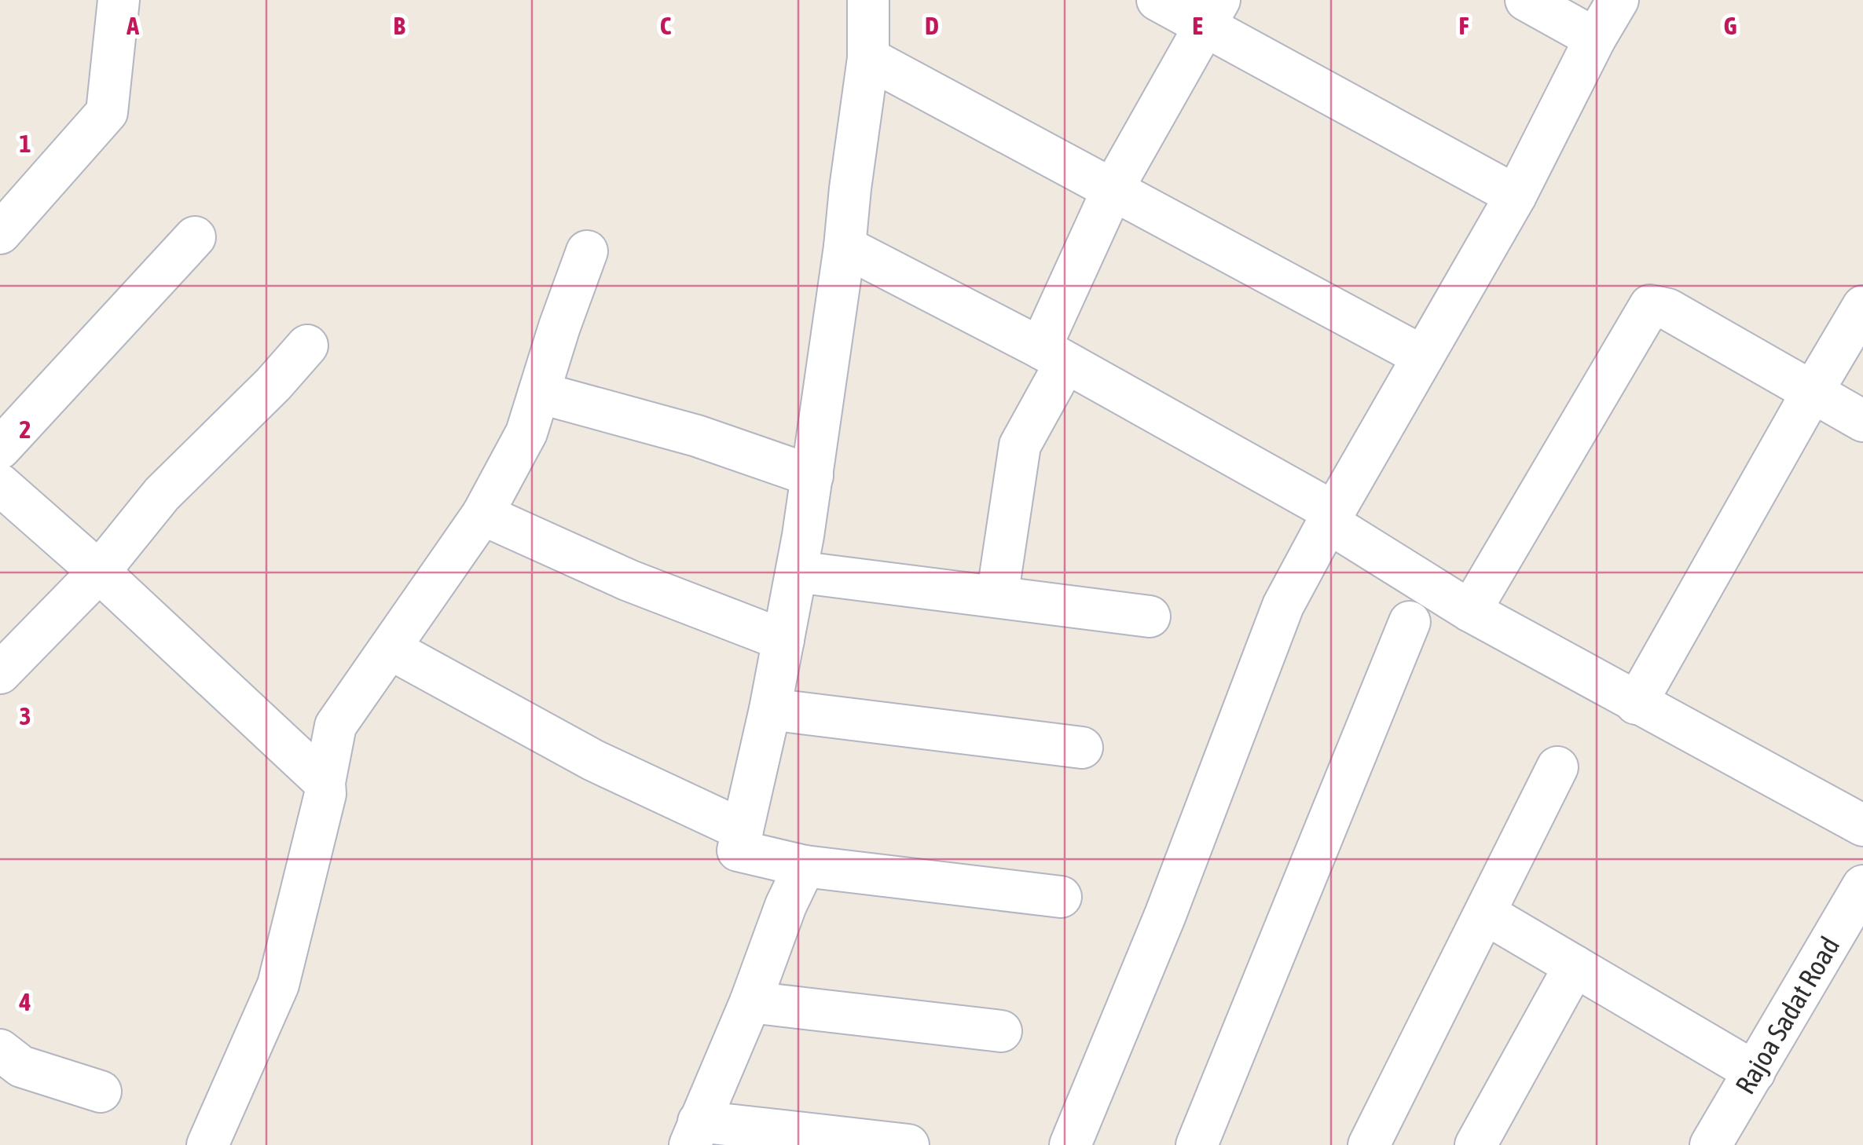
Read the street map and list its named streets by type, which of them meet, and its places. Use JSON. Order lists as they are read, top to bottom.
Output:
{
  "streets": {
    "street": ["Rajoa Sadat Road"]
  },
  "grid": {
    "columns": [
      "A",
      "B",
      "C",
      "D",
      "E",
      "F",
      "G"
    ],
    "rows": [
      "1",
      "2",
      "3",
      "4"
    ]
  }
}
